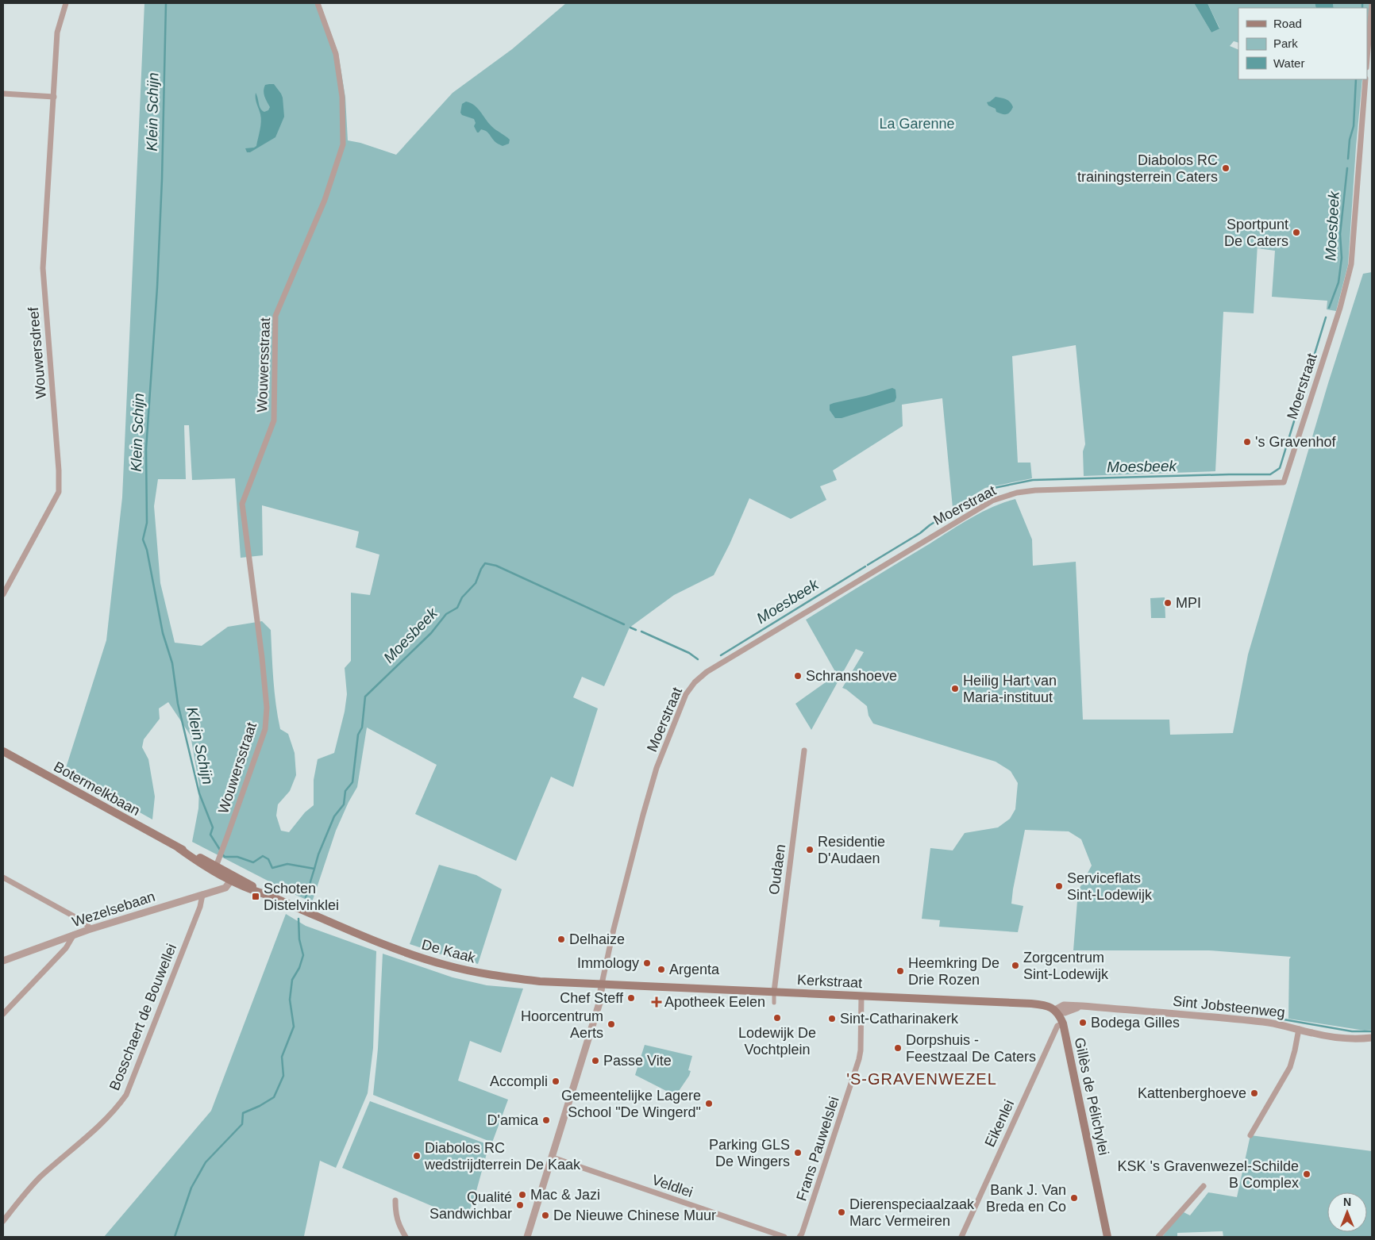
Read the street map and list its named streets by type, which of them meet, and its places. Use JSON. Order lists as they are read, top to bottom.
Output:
{
  "streets": {
    "main road": [
      "Botermelkbaan",
      "De Kaak",
      "Kerkstraat",
      "Gillès de Pélichylei"
    ],
    "street": [
      "Wouwersdreef",
      "Wouwersstraat",
      "Moerstraat",
      "Oudaen",
      "Wezelsebaan",
      "Sint Jobsteenweg",
      "Bosschaert de Bouwellei",
      "Eikenlei",
      "Frans Pauwelslei",
      "Veldlei"
    ]
  },
  "crossings": [
    ["Wouwersstraat", "Botermelkbaan"],
    ["Moerstraat", "De Kaak"],
    ["Moerstraat", "Kerkstraat"],
    ["Botermelkbaan", "Wezelsebaan"],
    ["Botermelkbaan", "De Kaak"],
    ["Oudaen", "Kerkstraat"],
    ["Wezelsebaan", "Bosschaert de Bouwellei"],
    ["De Kaak", "Kerkstraat"],
    ["Kerkstraat", "Sint Jobsteenweg"],
    ["Kerkstraat", "Gillès de Pélichylei"],
    ["Kerkstraat", "Frans Pauwelslei"],
    ["Sint Jobsteenweg", "Gillès de Pélichylei"],
    ["Gillès de Pélichylei", "Eikenlei"]
  ],
  "districts": ["'S-GRAVENWEZEL"],
  "water": ["Klein Schijn", "Moesbeek"],
  "parks": ["La Garenne"],
  "places": {
    "other": [
      "Diabolos RC trainingsterrein Caters",
      "Sportpunt De Caters",
      "'s Gravenhof",
      "MPI",
      "Schranshoeve",
      "Heilig Hart van Maria-instituut",
      "Residentie D'Audaen",
      "Serviceflats Sint-Lodewijk",
      "Delhaize",
      "Immology",
      "Zorgcentrum Sint-Lodewijk",
      "Argenta",
      "Heemkring De Drie Rozen",
      "Chef Steff",
      "Lodewijk De Vochtplein",
      "Sint-Catharinakerk",
      "Bodega Gilles",
      "Hoorcentrum Aerts",
      "Dorpshuis - Feestzaal De Caters",
      "Passe Vite",
      "Accompli",
      "Kattenberghoeve",
      "Gemeentelijke Lagere School \"De Wingerd\"",
      "D'amica",
      "Parking GLS De Wingers",
      "Diabolos RC wedstrijdterrein De Kaak",
      "KSK 's Gravenwezel-Schilde B Complex",
      "Mac & Jazi",
      "Bank J. Van Breda en Co",
      "Qualité Sandwichbar",
      "Dierenspeciaalzaak Marc Vermeiren",
      "De Nieuwe Chinese Muur"
    ],
    "transit": ["Schoten Distelvinklei"],
    "health": ["Apotheek Eelen"]
  },
  "legend": ["Road", "Park", "Water"],
  "north": "top"
}
